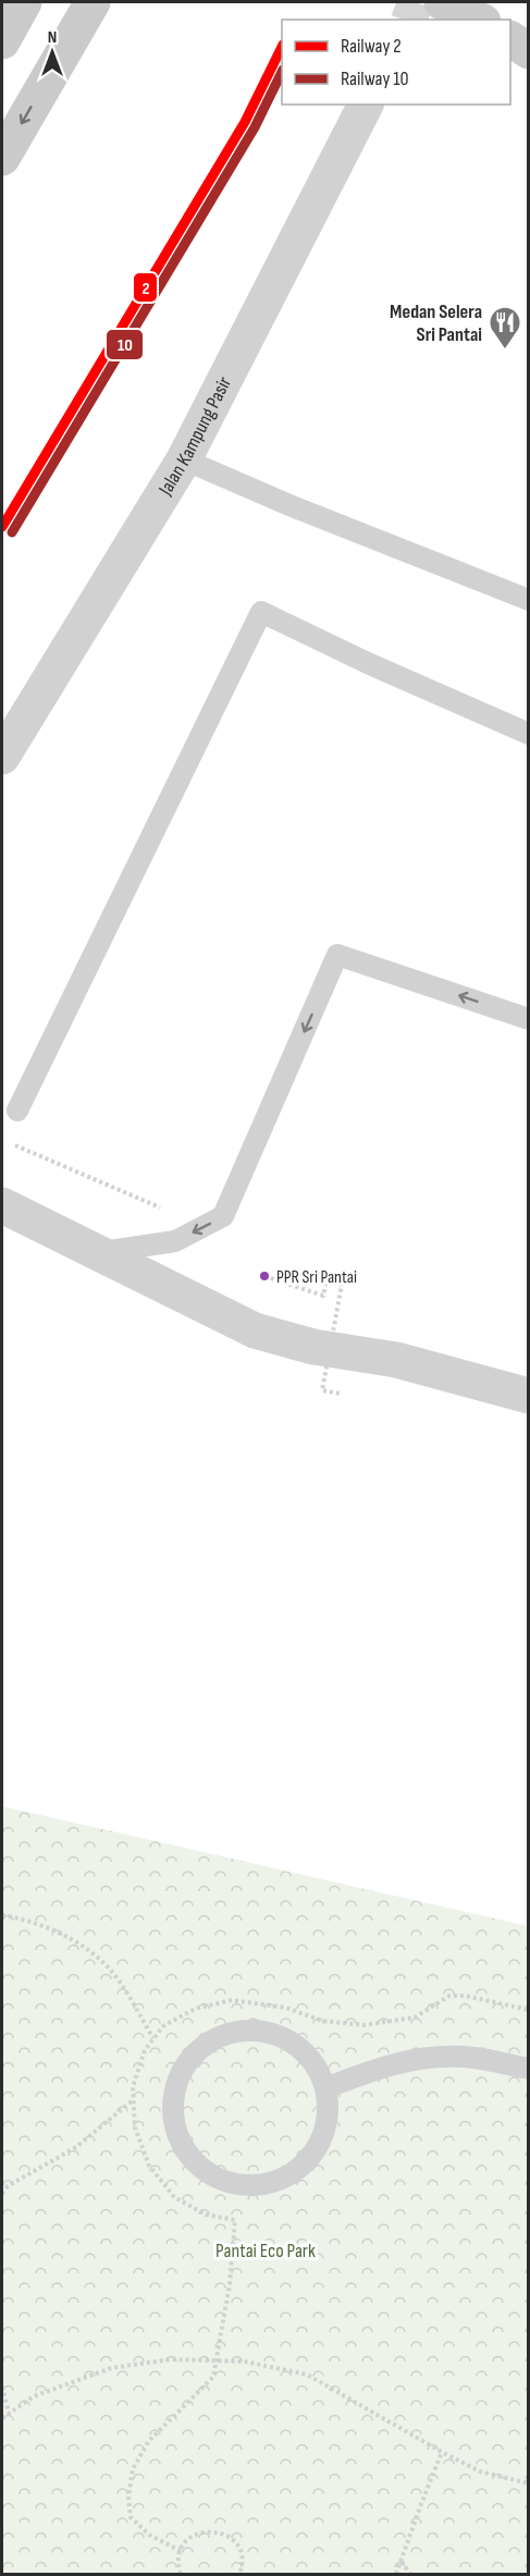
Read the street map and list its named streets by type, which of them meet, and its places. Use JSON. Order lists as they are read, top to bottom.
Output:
{
  "streets": {
    "street": ["Jalan Kampung Pasir"]
  },
  "parks": ["Pantai Eco Park"],
  "places": {
    "restaurant": ["Medan Selera Sri Pantai"],
    "other": ["PPR Sri Pantai"]
  },
  "lines": ["rail line 2", "rail line 10"],
  "legend": ["Railway 2", "Railway 10"],
  "north": "top"
}
